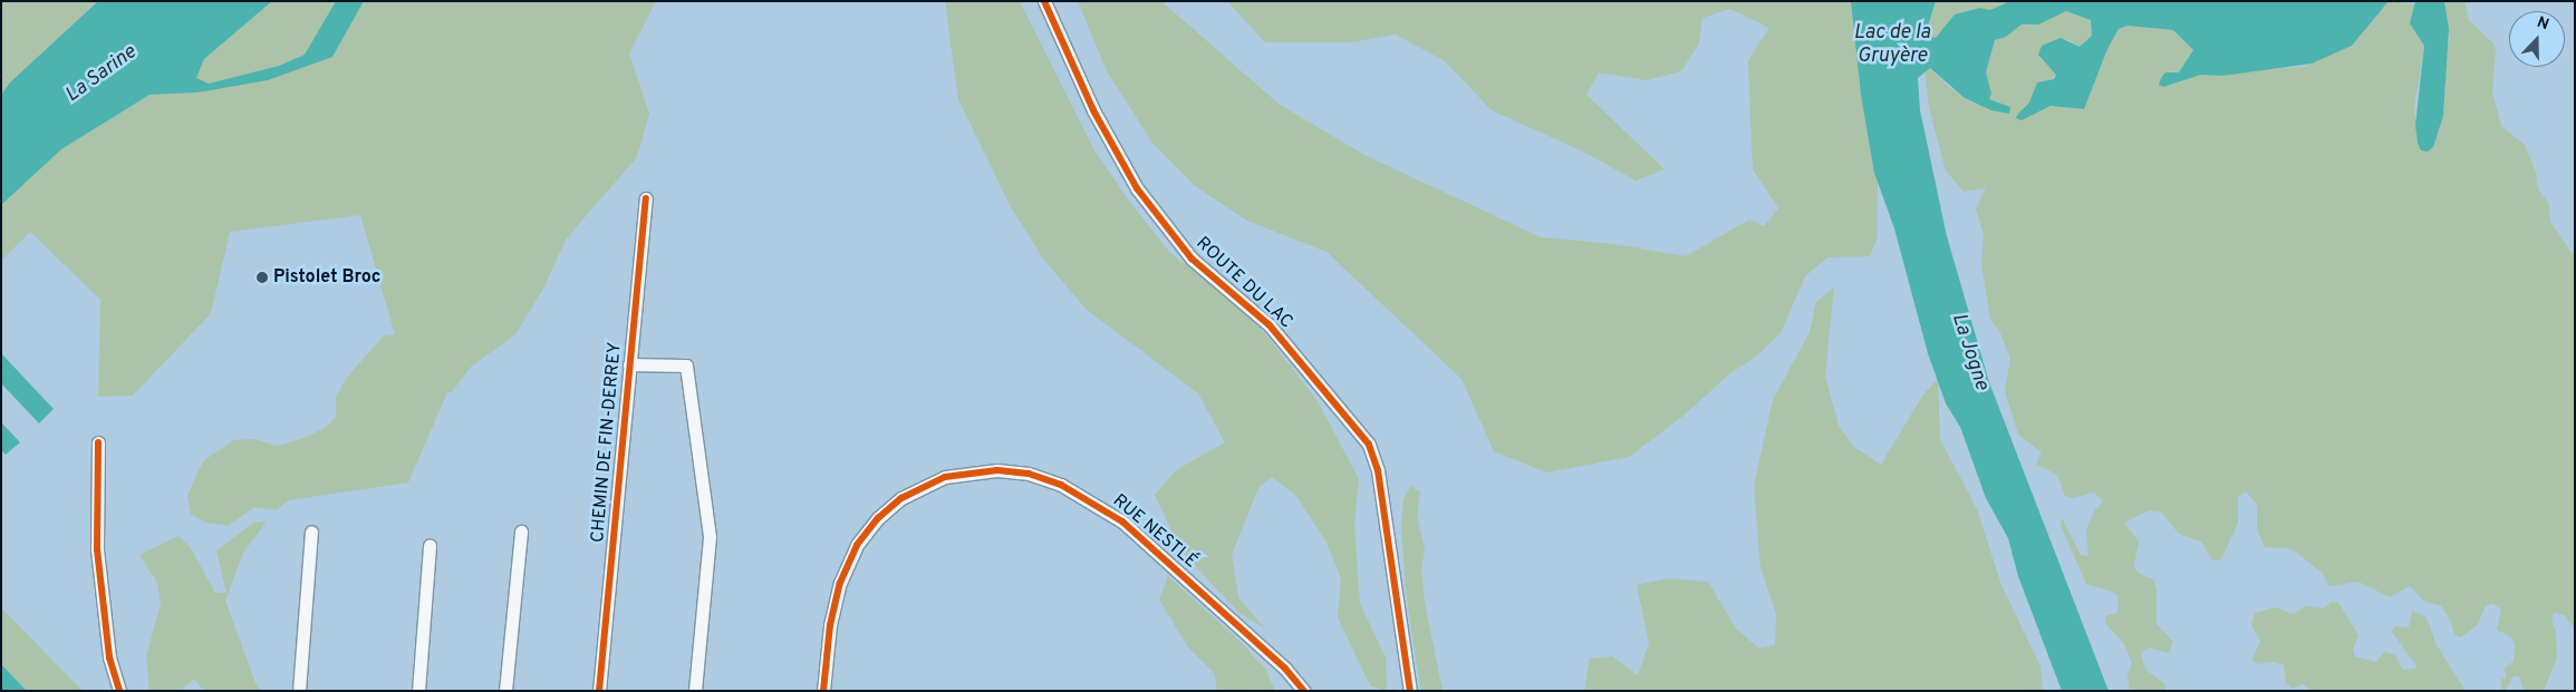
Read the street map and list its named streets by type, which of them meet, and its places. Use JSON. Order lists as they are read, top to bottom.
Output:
{
  "streets": {
    "street": ["ROUTE DU LAC", "CHEMIN DE FIN-DERREY", "RUE NESTLÉ"]
  },
  "water": ["Lac de la Gruyère", "La Sarine", "La Jogne"],
  "places": ["Pistolet Broc"],
  "north": "top"
}
